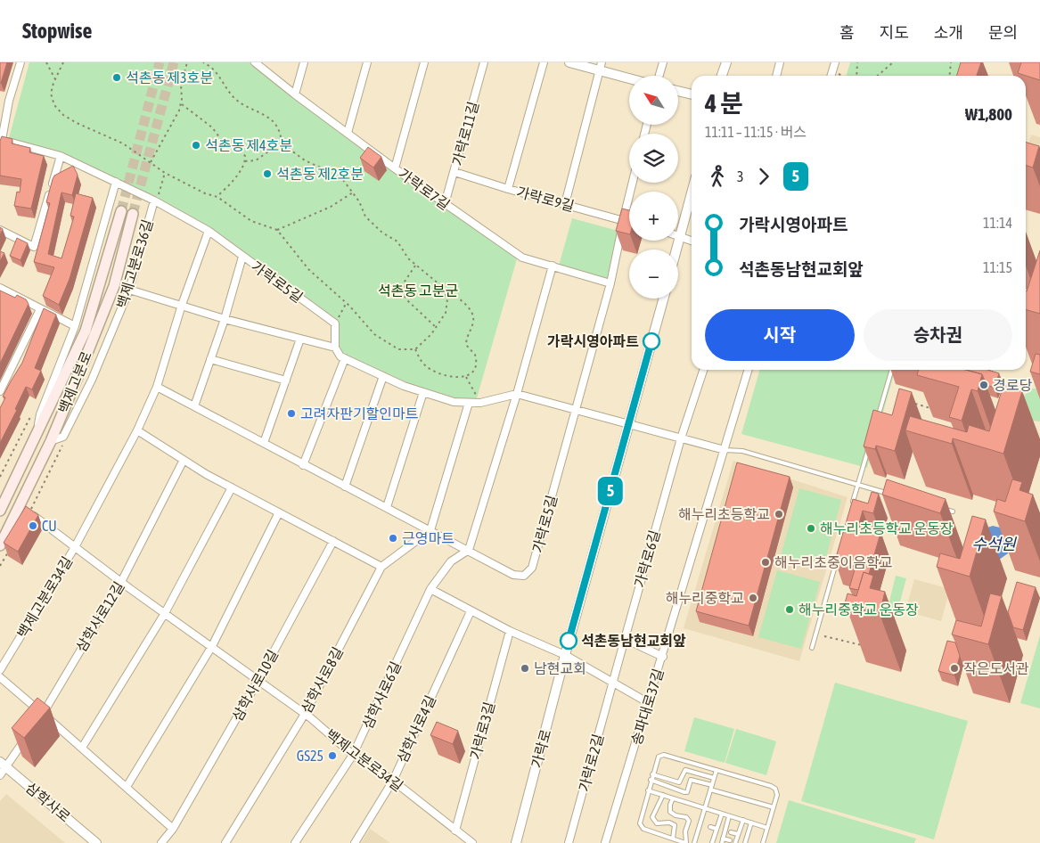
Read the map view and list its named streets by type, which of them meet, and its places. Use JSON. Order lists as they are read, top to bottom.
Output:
{
  "streets": {
    "main road": ["백제고분로"],
    "street": [
      "가락로11길",
      "가락로7길",
      "가락로9길",
      "백제고분로36길",
      "가락로5길",
      "가락로6길",
      "백제고분로34길",
      "삼학사로12길",
      "삼학사로8길",
      "삼학사로10길",
      "삼학사로6길",
      "송파대로37길",
      "삼학사로4길",
      "가락로3길",
      "가락로",
      "가락로2길",
      "삼학사로"
    ]
  },
  "crossings": [
    ["가락로11길", "가락로7길"],
    ["가락로11길", "가락로9길"],
    ["가락로7길", "가락로5길"],
    ["가락로9길", "가락로5길"],
    ["백제고분로36길", "가락로5길"],
    ["백제고분로36길", "백제고분로"],
    ["가락로5길", "백제고분로34길"],
    ["가락로5길", "삼학사로8길"],
    ["가락로5길", "삼학사로6길"],
    ["백제고분로", "백제고분로34길"],
    ["가락로6길", "가락로2길"],
    ["백제고분로34길", "삼학사로12길"],
    ["백제고분로34길", "삼학사로8길"],
    ["백제고분로34길", "삼학사로10길"],
    ["백제고분로34길", "삼학사로6길"],
    ["백제고분로34길", "삼학사로4길"],
    ["백제고분로34길", "가락로3길"]
  ],
  "water": ["수석원"],
  "parks": ["석촌동 고분군"],
  "places": [
    "석촌동 제3호분",
    "석촌동 제4호분",
    "석촌동 제2호분",
    "가락시영아파트",
    "경로당",
    "고려자판기할인마트",
    "해누리초등학교",
    "CU",
    "해누리초등학교 운동장",
    "근영마트",
    "해누리초중이음학교",
    "해누리중학교",
    "해누리중학교 운동장",
    "석촌동남현교회앞",
    "남현교회",
    "작은도서관",
    "GS25"
  ],
  "lines": ["bus line 5"],
  "north": "top left",
  "page": {
    "header": "Stopwise",
    "nav": [
      "홈",
      "지도",
      "소개",
      "문의"
    ],
    "on_map": "5",
    "map_buttons": ["+", "−"],
    "heading": ["4 분", "11:11 – 11:15 · 버스", "₩1,800"],
    "legs": ["3", "5"],
    "list": [
      {
        "name": "가락시영아파트",
        "value": "11:14"
      },
      {
        "name": "석촌동남현교회앞",
        "value": "11:15"
      }
    ],
    "buttons": ["시작", "승차권"]
  }
}
